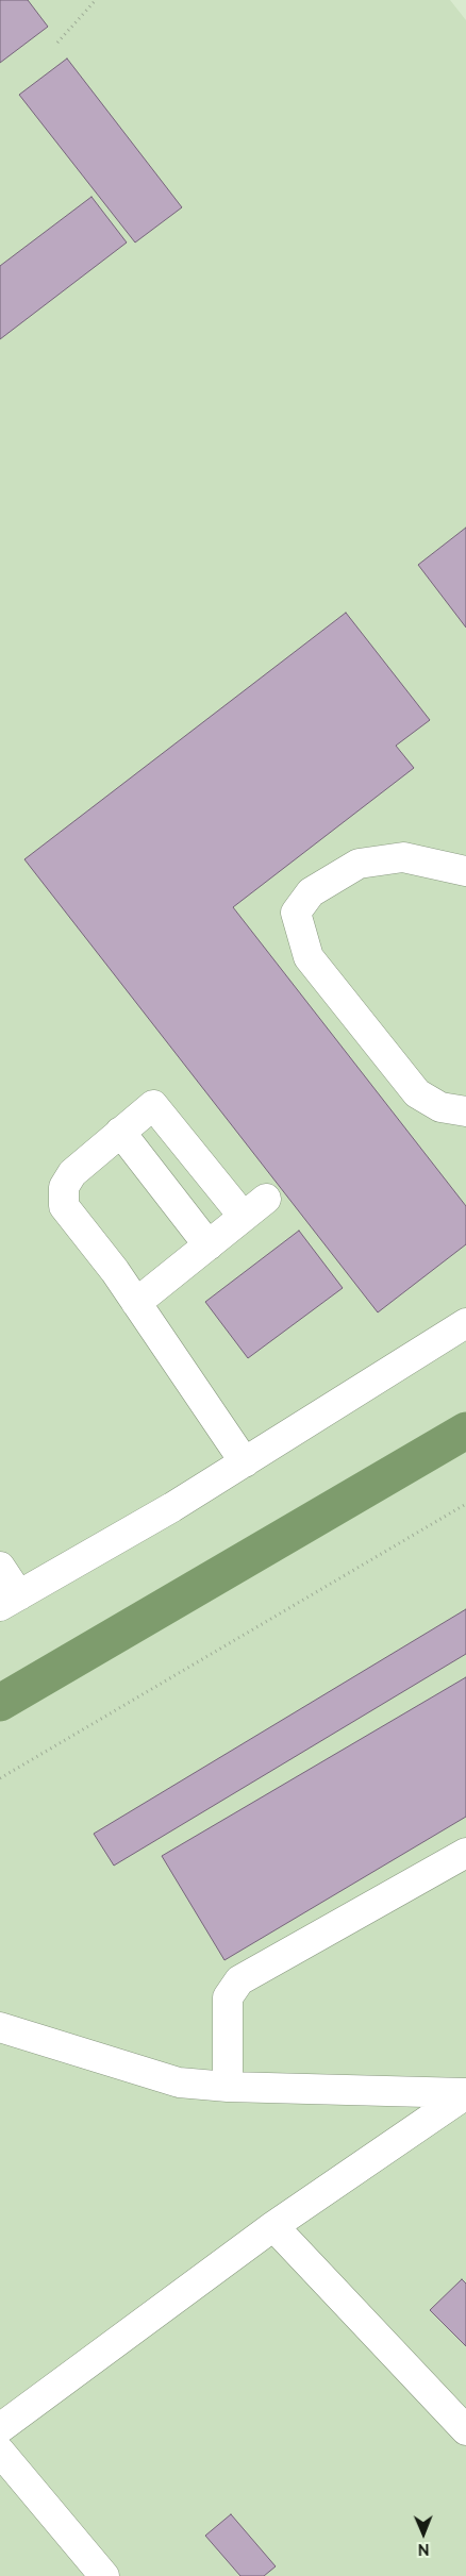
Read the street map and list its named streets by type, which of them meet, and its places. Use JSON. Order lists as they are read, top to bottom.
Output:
{
  "north": "bottom"
}
